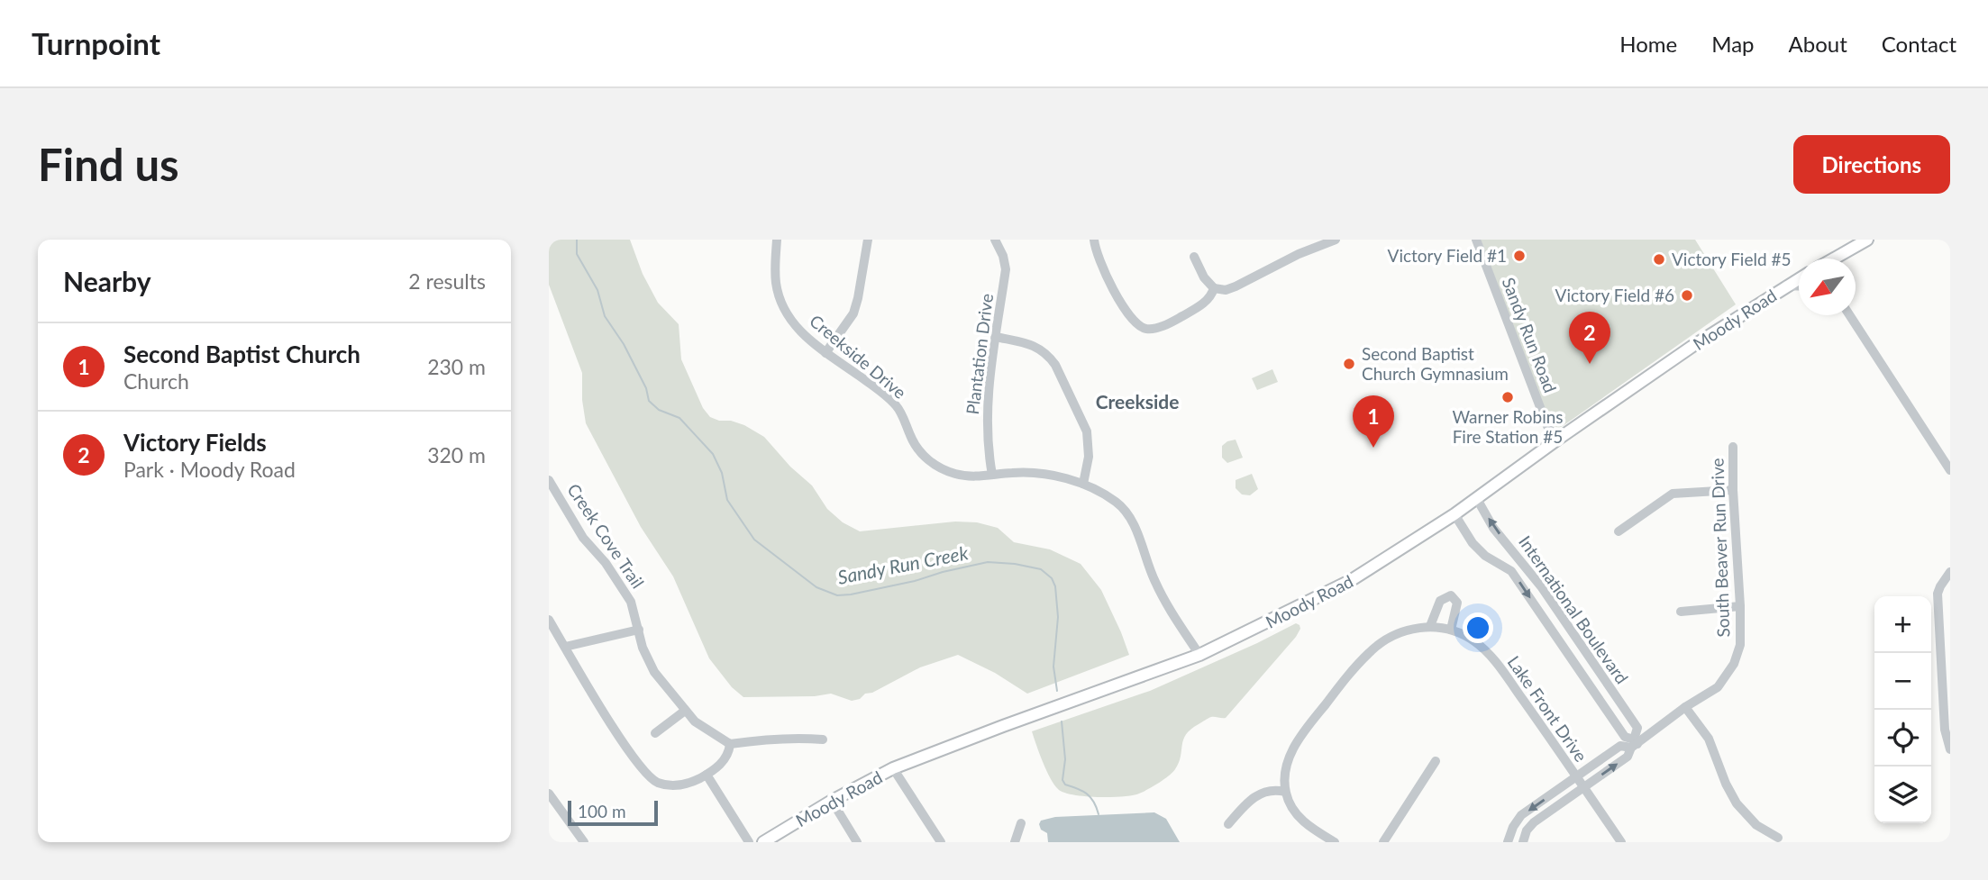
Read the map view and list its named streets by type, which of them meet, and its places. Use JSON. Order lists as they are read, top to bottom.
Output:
{
  "streets": {
    "main road": ["Moody Road"],
    "street": [
      "Sandy Run Road",
      "Plantation Drive",
      "Creekside Drive",
      "Creek Cove Trail",
      "South Beaver Run Drive",
      "International Boulevard",
      "Lake Front Drive"
    ]
  },
  "crossings": [
    ["Moody Road", "Sandy Run Road"],
    ["Moody Road", "Creekside Drive"],
    ["Moody Road", "International Boulevard"],
    ["Plantation Drive", "Creekside Drive"],
    ["South Beaver Run Drive", "International Boulevard"],
    ["South Beaver Run Drive", "Lake Front Drive"]
  ],
  "districts": ["Creekside"],
  "water": ["Sandy Run Creek"],
  "places": [
    "Victory Field #1",
    "Victory Field #5",
    "Victory Field #6",
    "Second Baptist Church Gymnasium",
    "Warner Robins Fire Station #5"
  ],
  "scale_bar": "100 m",
  "north": "bottom left",
  "page": {
    "header": "Turnpoint",
    "nav": [
      "Home",
      "Map",
      "About",
      "Contact"
    ],
    "buttons": "Directions",
    "title": "Find us",
    "heading": ["Nearby", "2 results"],
    "pins": ["2", "1"],
    "list": [
      {
        "mark": "1",
        "name": "Second Baptist Church",
        "note": "Church",
        "value": "230 m"
      },
      {
        "mark": "2",
        "name": "Victory Fields",
        "note": "Park · Moody Road",
        "value": "320 m"
      }
    ],
    "map_buttons": ["+", "−"],
    "scale": "100 m"
  }
}
